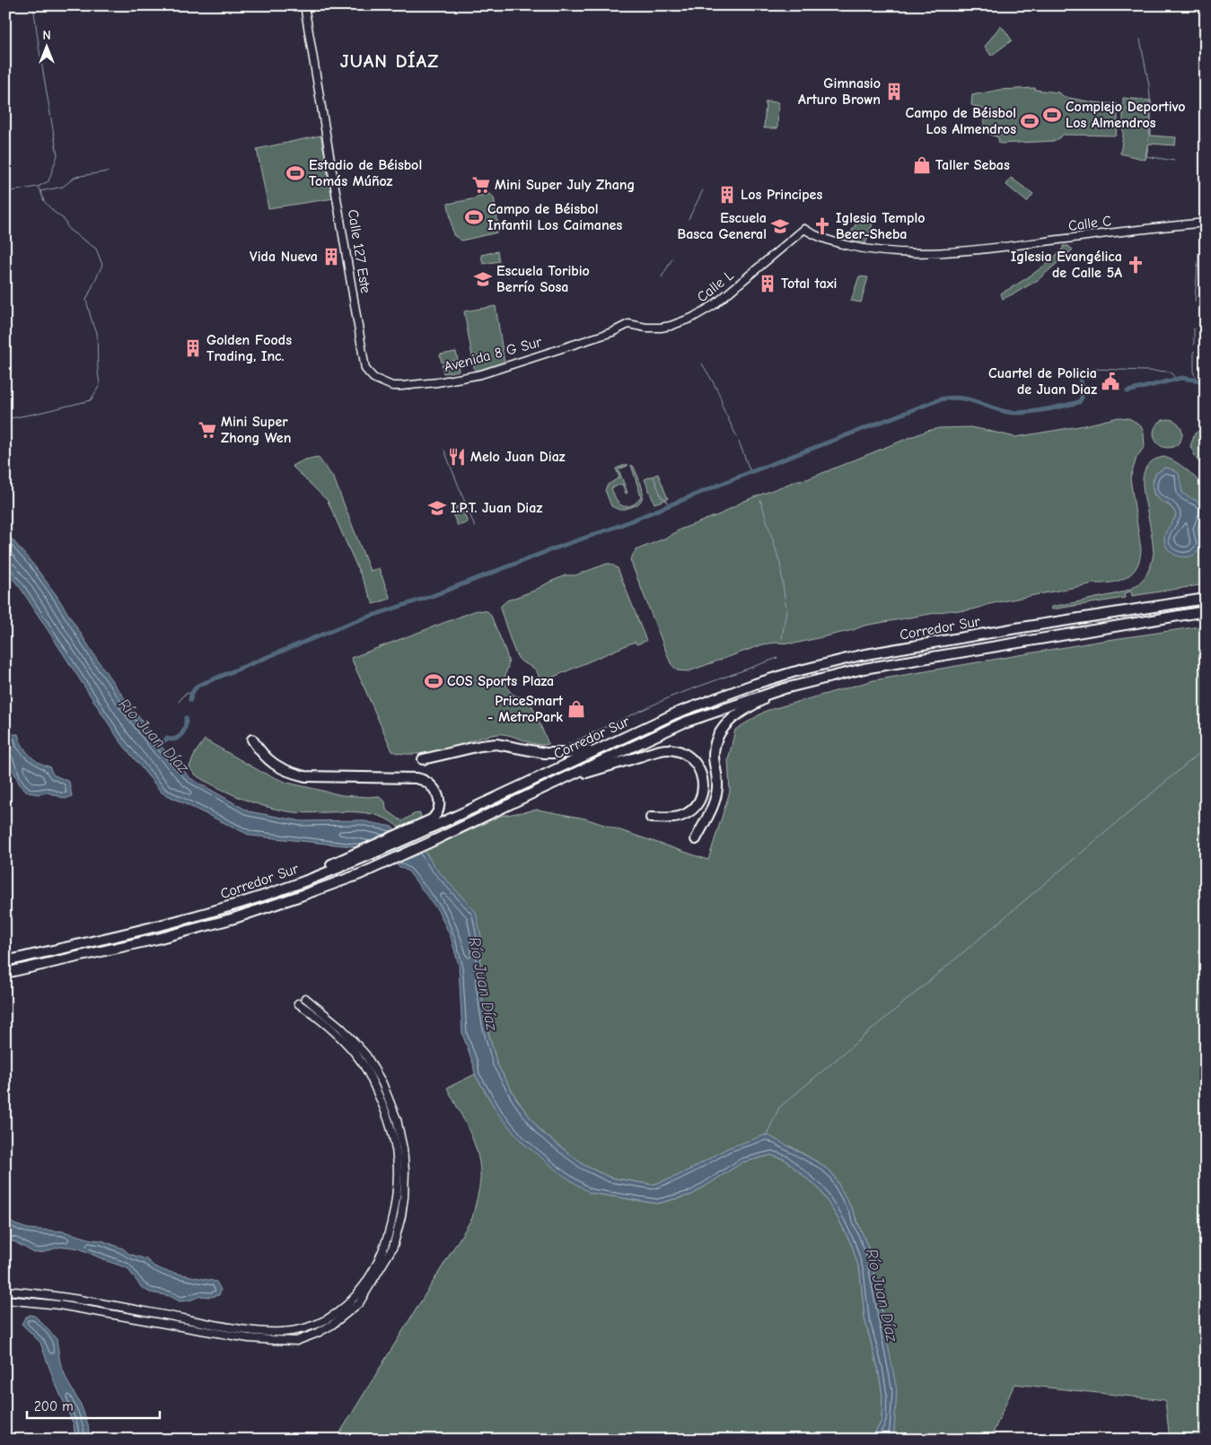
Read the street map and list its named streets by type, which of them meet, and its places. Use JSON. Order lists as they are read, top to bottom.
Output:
{
  "streets": {
    "highway": ["Corredor Sur"],
    "street": [
      "Calle C",
      "Calle 127 Este",
      "Calle L",
      "Avenida 8 G Sur"
    ]
  },
  "crossings": [
    ["Calle C", "Calle L"],
    ["Calle 127 Este", "Avenida 8 G Sur"],
    ["Calle L", "Avenida 8 G Sur"]
  ],
  "districts": ["JUAN DÍAZ"],
  "water": ["Río Juan Díaz"],
  "places": {
    "building": [
      "Gimnasio Arturo Brown",
      "Los Principes",
      "Vida Nueva",
      "Total taxi",
      "Golden Foods Trading, Inc."
    ],
    "sports": [
      "Complejo Deportivo Los Almendros",
      "Campo de Béisbol Los Almendros",
      "Estadio de Béisbol Tomás Múñoz",
      "Campo de Béisbol Infantil Los Caimanes",
      "COS Sports Plaza"
    ],
    "shop": ["Taller Sebas", "PriceSmart - MetroPark"],
    "supermarket": ["Mini Super July Zhang", "Mini Super Zhong Wen"],
    "school or university": ["Escuela Basca General", "Escuela Toribio Berrío Sosa", "I.P.T. Juan Diaz"],
    "church": ["Iglesia Templo Beer-Sheba", "Iglesia Evangélica de Calle 5A"],
    "public building": ["Cuartel de Policia de Juan Diaz"],
    "restaurant": ["Melo Juan Diaz"]
  },
  "scale_bar": "200 m",
  "north": "top"
}
